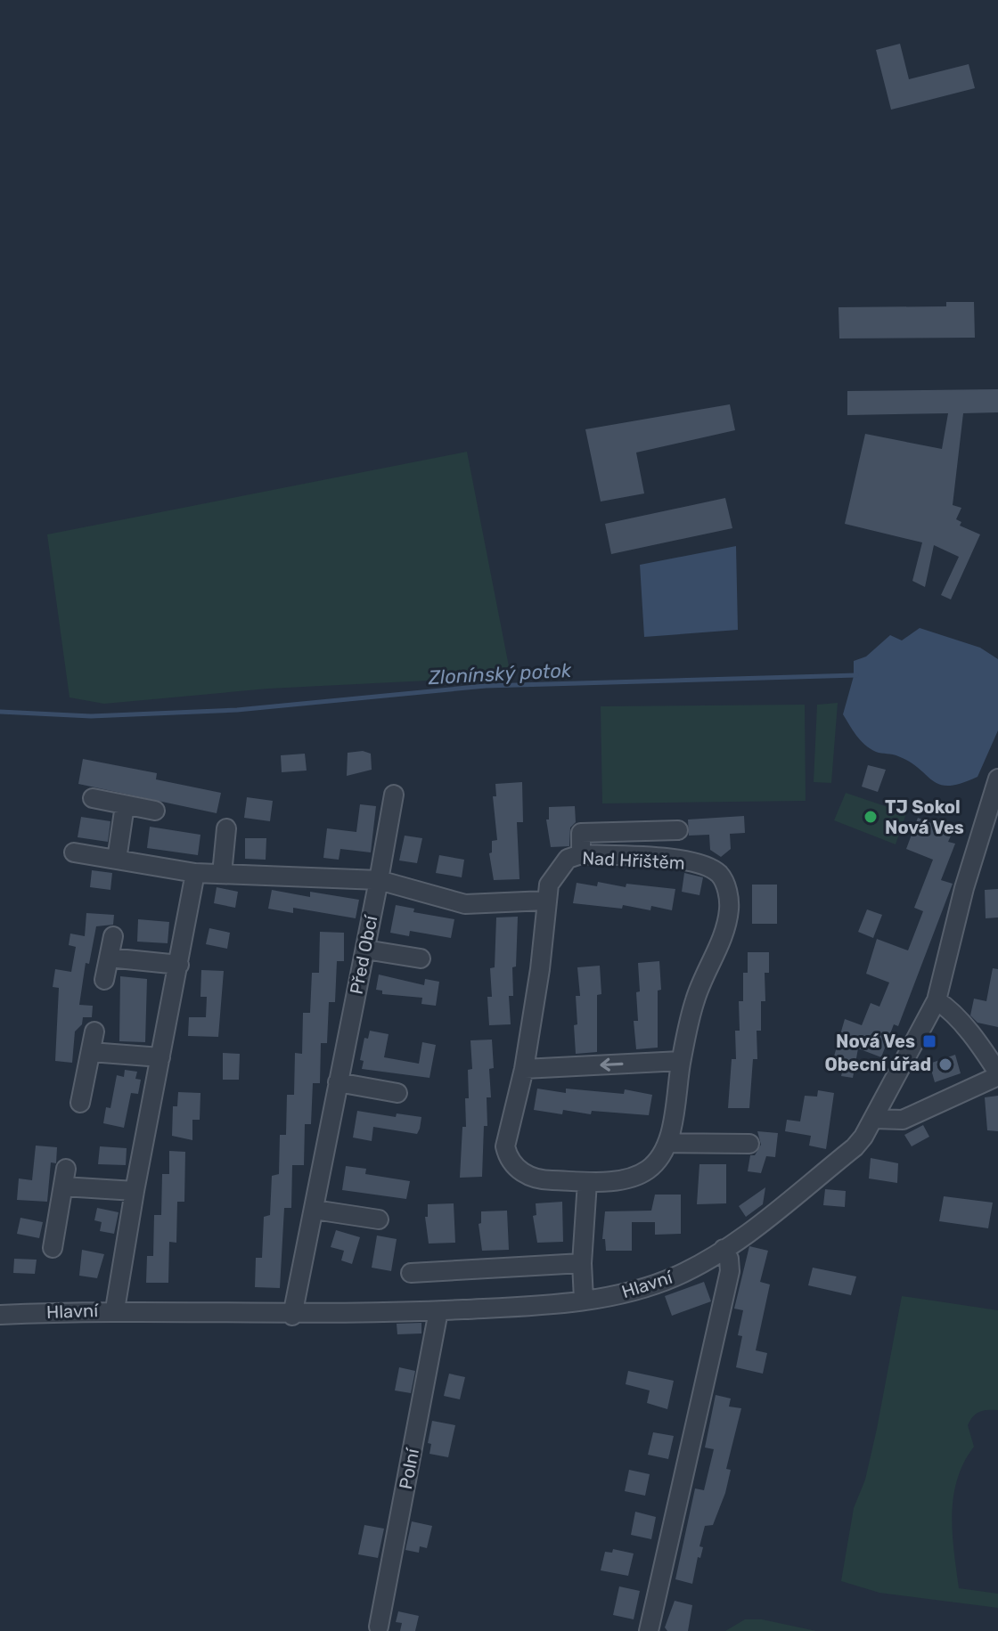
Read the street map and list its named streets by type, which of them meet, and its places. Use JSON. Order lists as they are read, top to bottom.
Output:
{
  "streets": {
    "street": [
      "Nad Hřištěm",
      "Před Obcí",
      "Hlavní",
      "Polní"
    ]
  },
  "crossings": [
    ["Před Obcí", "Hlavní"],
    ["Hlavní", "Polní"]
  ],
  "water": ["Zlonínský potok"],
  "places": {
    "other": ["TJ Sokol Nová Ves", "Obecní úřad"],
    "transit": ["Nová Ves"]
  }
}
